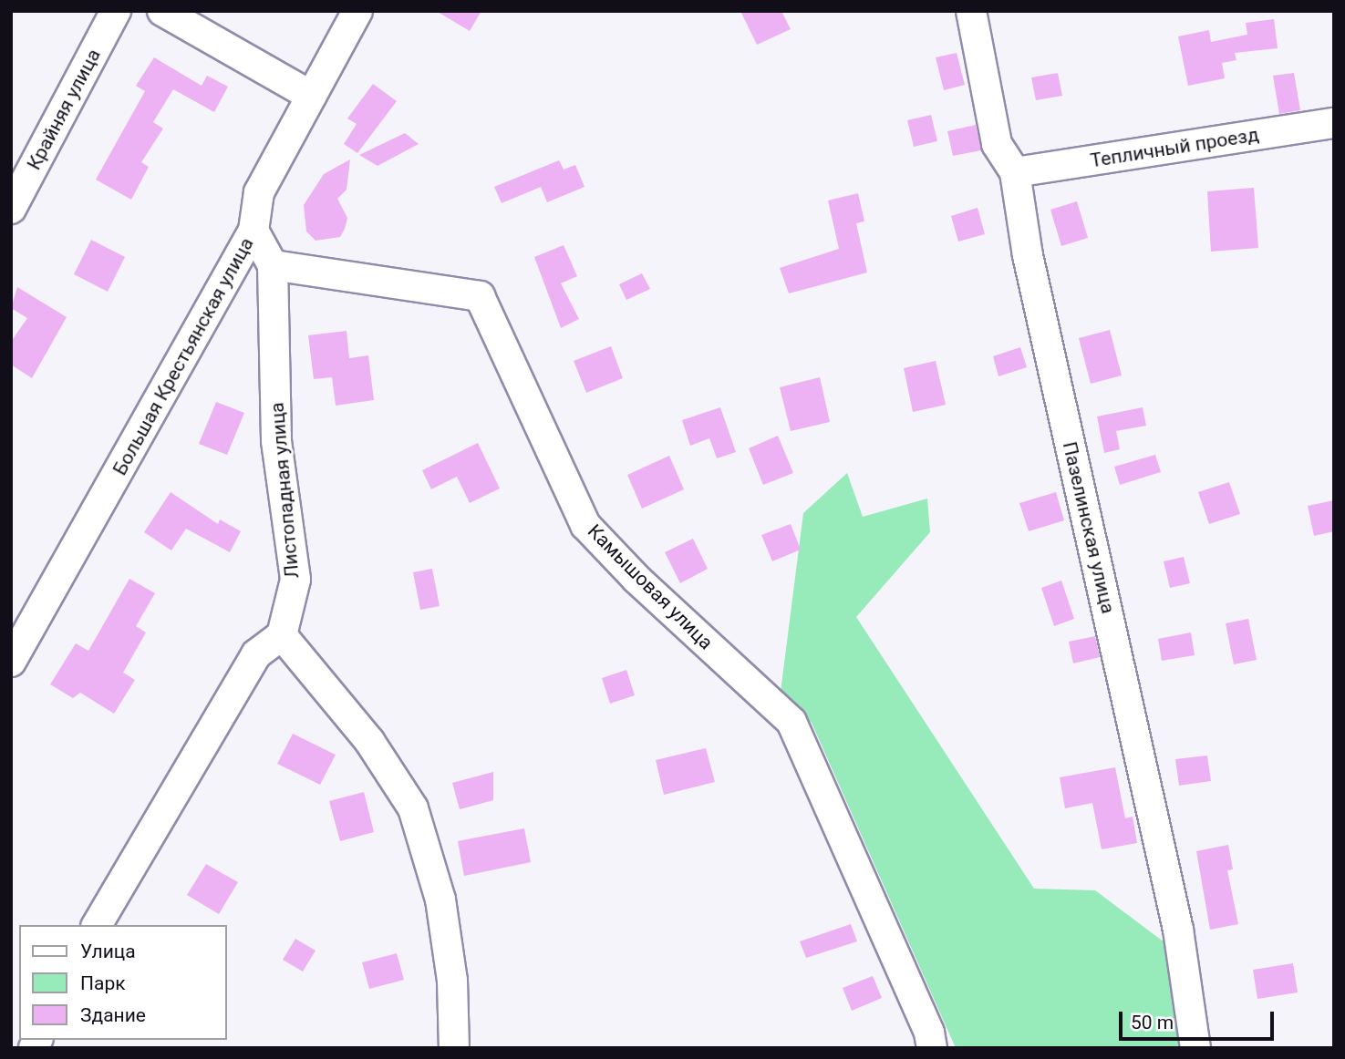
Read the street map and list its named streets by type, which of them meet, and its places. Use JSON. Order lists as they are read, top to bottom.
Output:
{
  "streets": {
    "street": [
      "Крайняя улица",
      "Тепличный проезд",
      "Большая Крестьянская улица",
      "Листопадная улица",
      "Пазелинская улица",
      "Камышовая улица"
    ]
  },
  "crossings": [
    ["Тепличный проезд", "Пазелинская улица"],
    ["Большая Крестьянская улица", "Листопадная улица"],
    ["Листопадная улица", "Камышовая улица"]
  ],
  "legend": ["Улица", "Парк", "Здание"],
  "scale_bar": "50 m"
}
